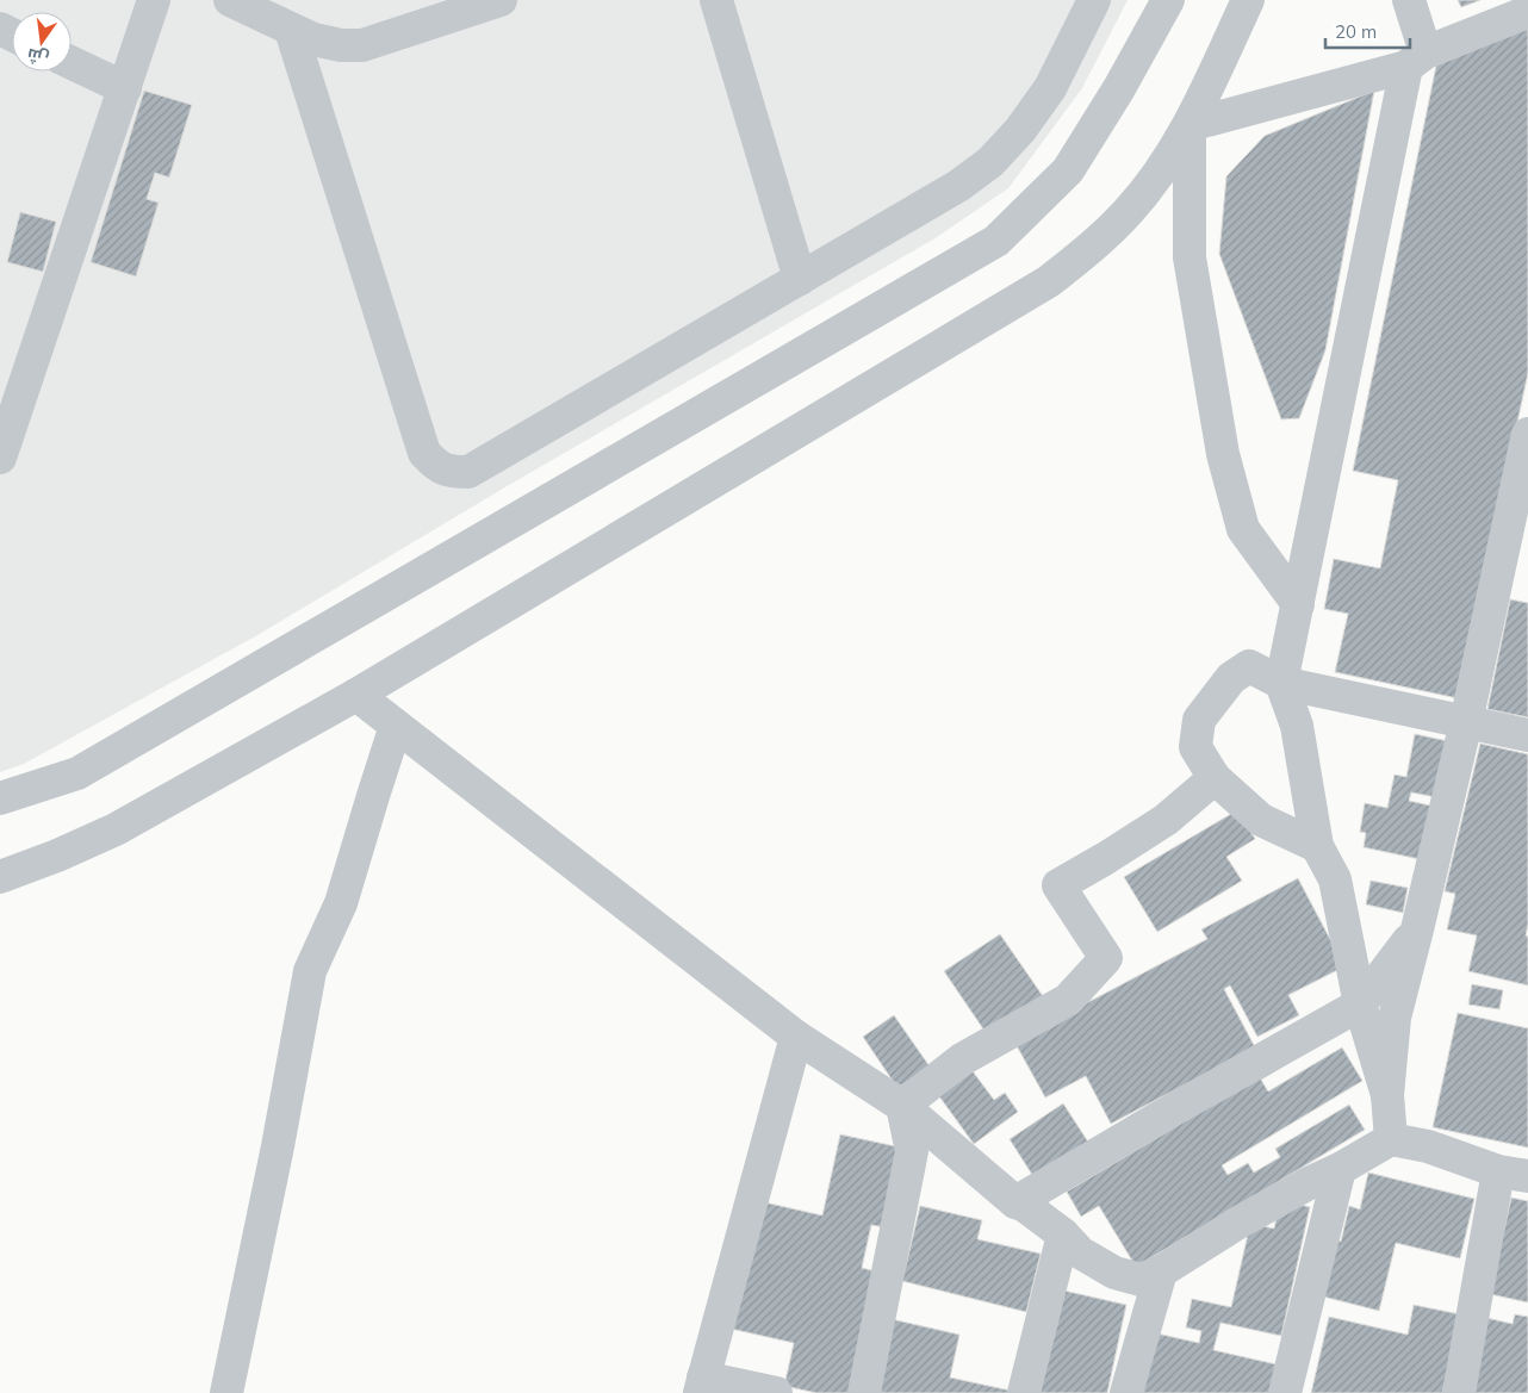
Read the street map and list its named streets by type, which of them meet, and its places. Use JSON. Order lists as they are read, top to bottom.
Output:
{
  "scale_bar": "20 m",
  "north": "bottom"
}
